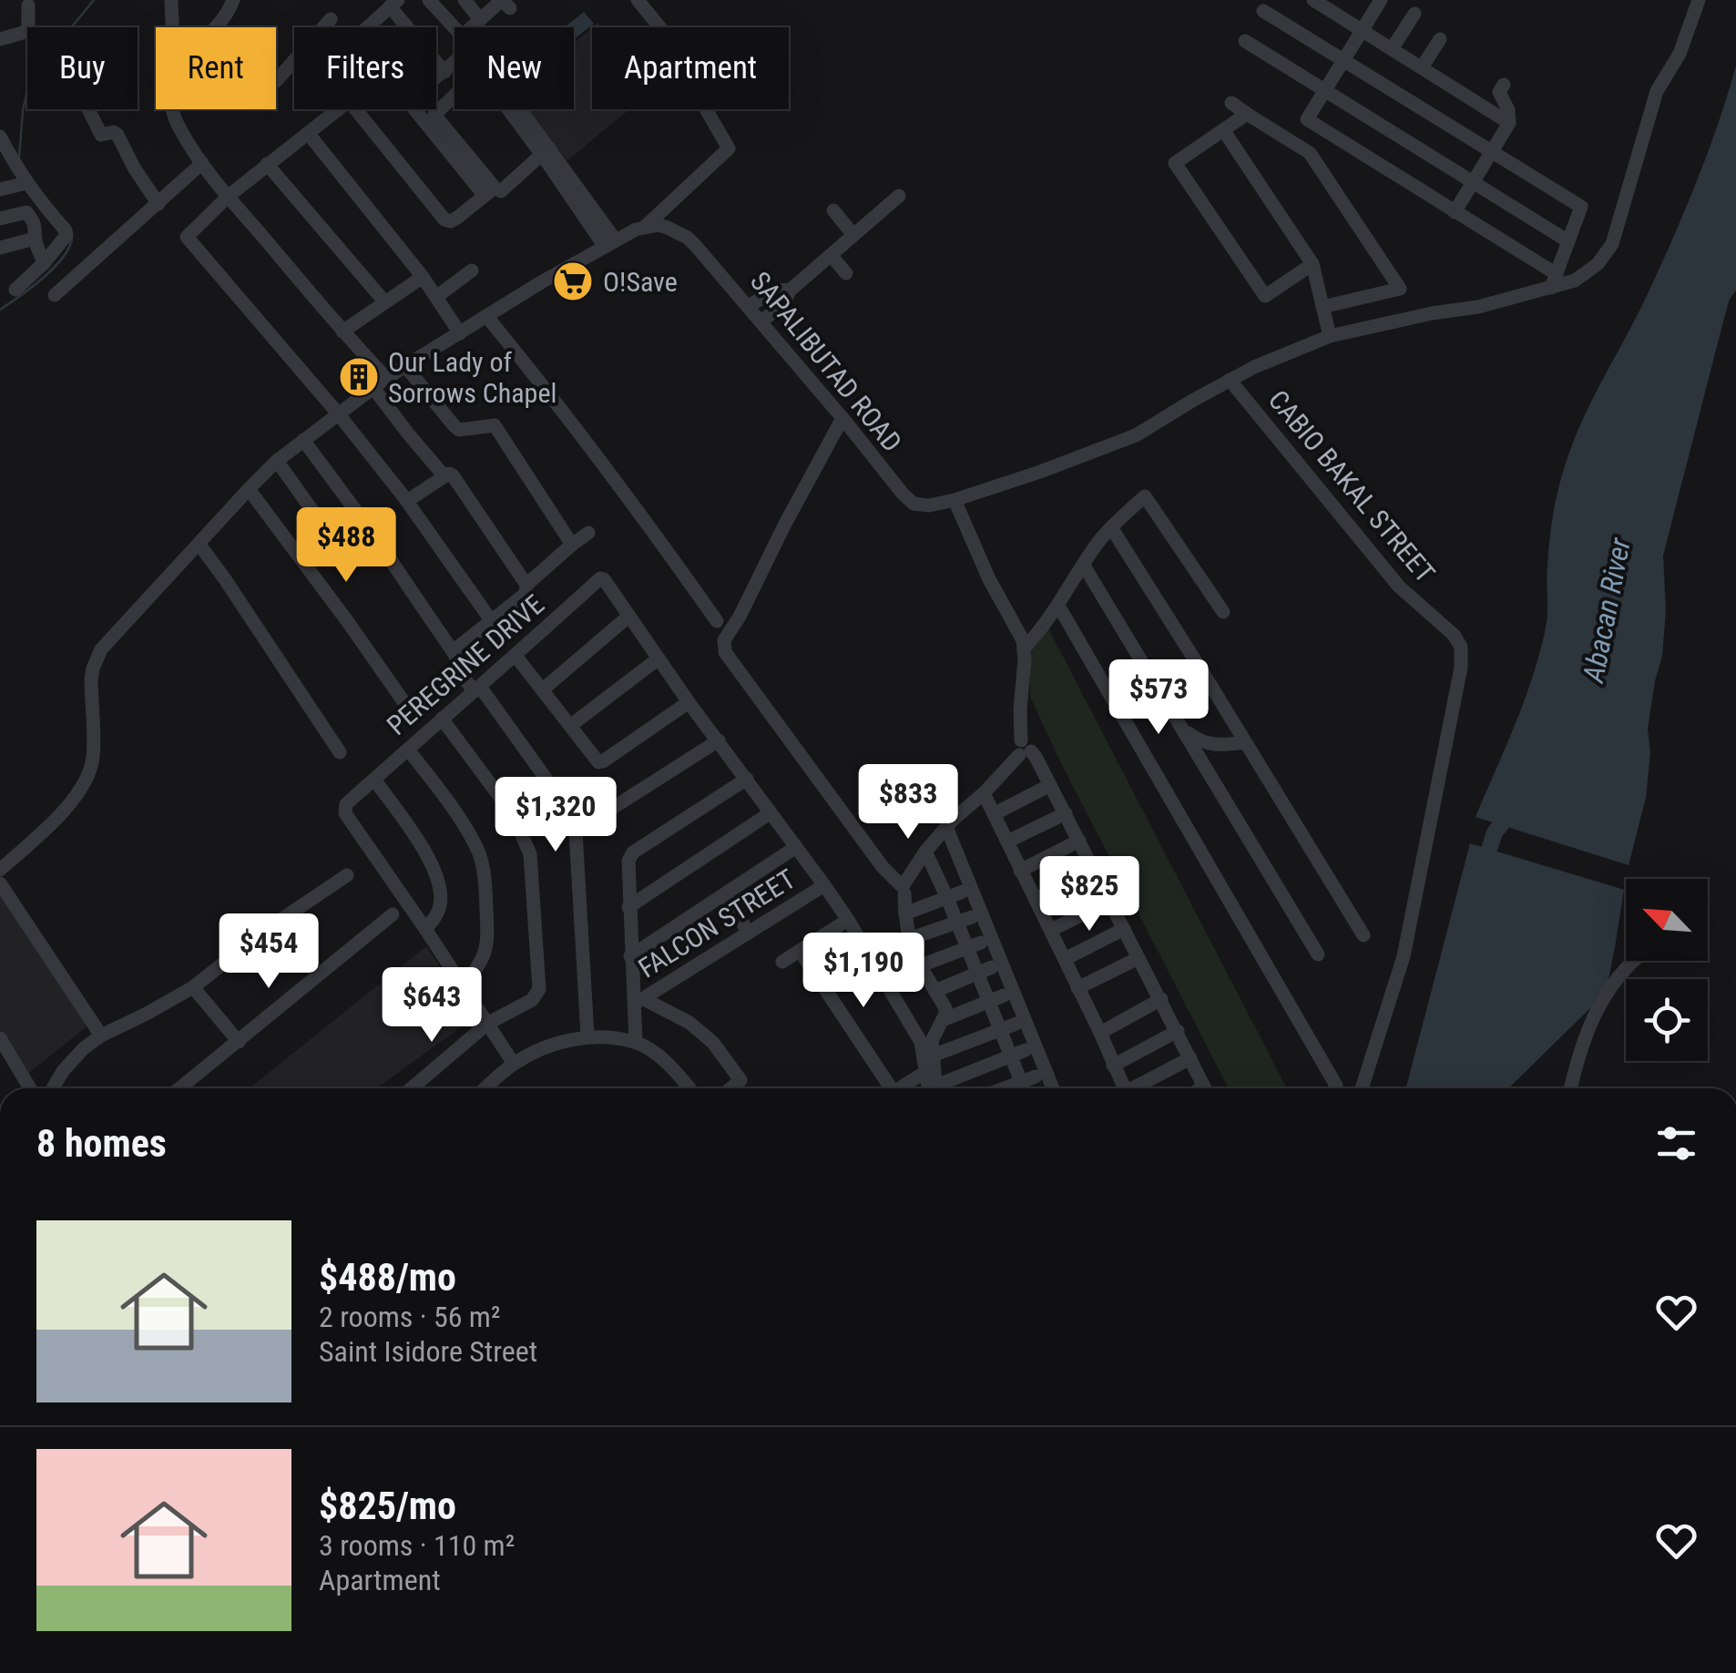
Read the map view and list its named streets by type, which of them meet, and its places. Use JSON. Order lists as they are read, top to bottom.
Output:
{
  "streets": {
    "street": [
      "SAPALIBUTAD ROAD",
      "CABIO BAKAL STREET",
      "PEREGRINE DRIVE",
      "FALCON STREET"
    ]
  },
  "crossings": [
    ["SAPALIBUTAD ROAD", "CABIO BAKAL STREET"],
    ["PEREGRINE DRIVE", "FALCON STREET"]
  ],
  "water": ["Abacan River"],
  "places": {
    "supermarket": ["O!Save"],
    "building": ["Our Lady of Sorrows Chapel"]
  },
  "north": "top left",
  "page": {
    "chip": [
      "Buy",
      "Rent",
      "Filters",
      "New",
      "Apartment"
    ],
    "price": [
      "$488",
      "$573",
      "$833",
      "$1,320",
      "$825",
      "$454",
      "$1,190",
      "$643"
    ],
    "heading": "8 homes",
    "list": [
      {
        "name": "$488/mo",
        "note": "2 rooms · 56 m² · Saint Isidore Street"
      },
      {
        "name": "$825/mo",
        "note": "3 rooms · 110 m² · Apartment"
      }
    ]
  }
}
